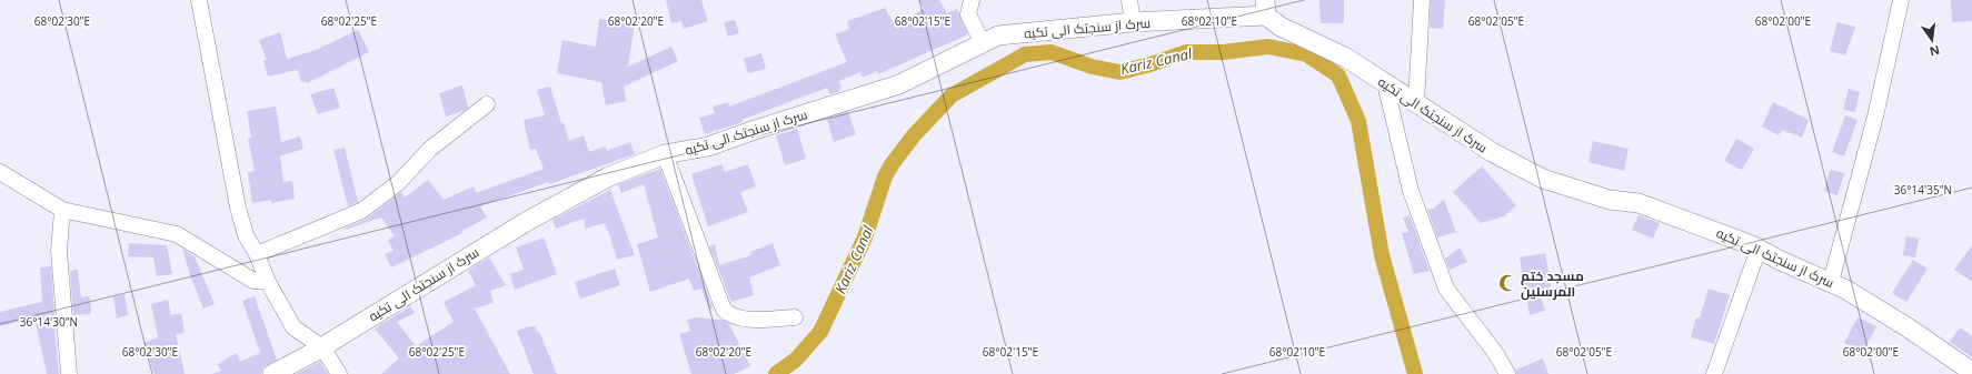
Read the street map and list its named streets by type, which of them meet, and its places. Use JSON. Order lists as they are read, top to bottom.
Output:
{
  "streets": {
    "street": ["سرک از سنجتک الی تکیه"]
  },
  "water": ["Kariz Canal"],
  "places": {
    "mosque": ["مسجد ختم المرسلین"]
  },
  "north": "bottom",
  "coordinates": [
    "68°02'30\"E",
    "68°02'25\"E",
    "68°02'20\"E",
    "68°02'15\"E",
    "68°02'10\"E",
    "68°02'05\"E",
    "68°02'00\"E",
    "36°14'35\"N",
    "36°14'30\"N"
  ]
}
